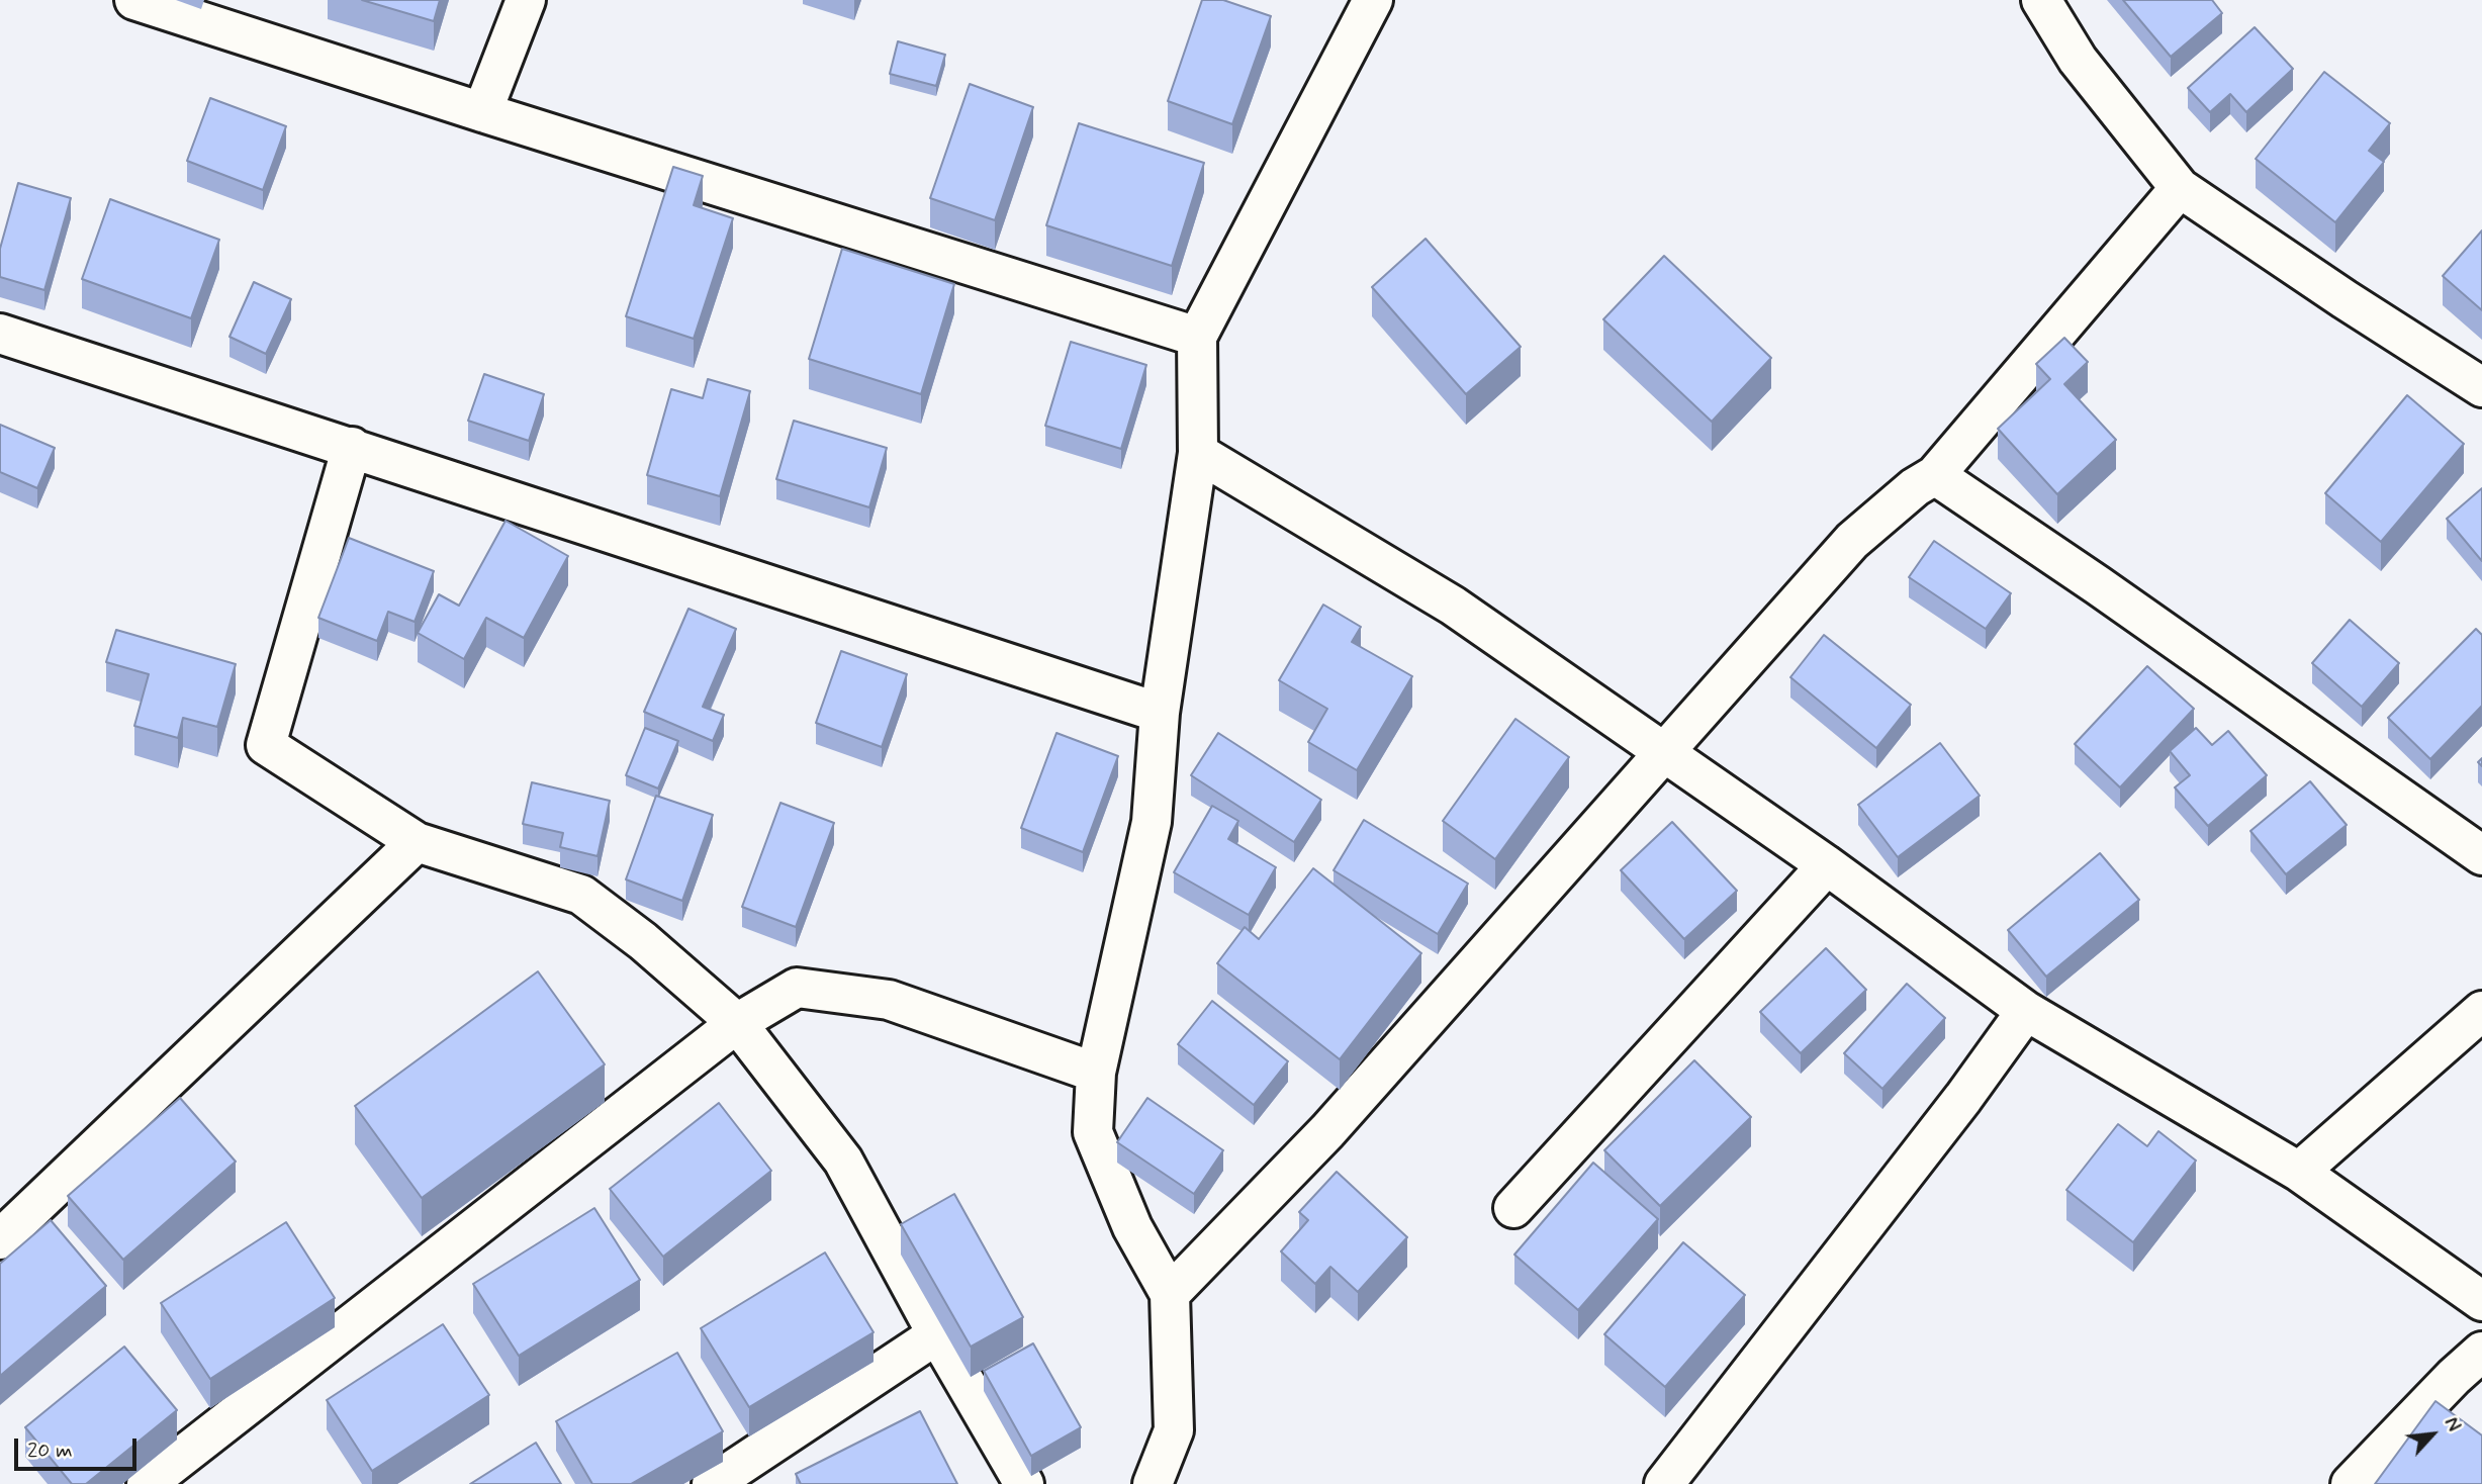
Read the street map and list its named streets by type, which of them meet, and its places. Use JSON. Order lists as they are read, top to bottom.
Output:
{
  "scale_bar": "20 m",
  "north": "top right"
}
